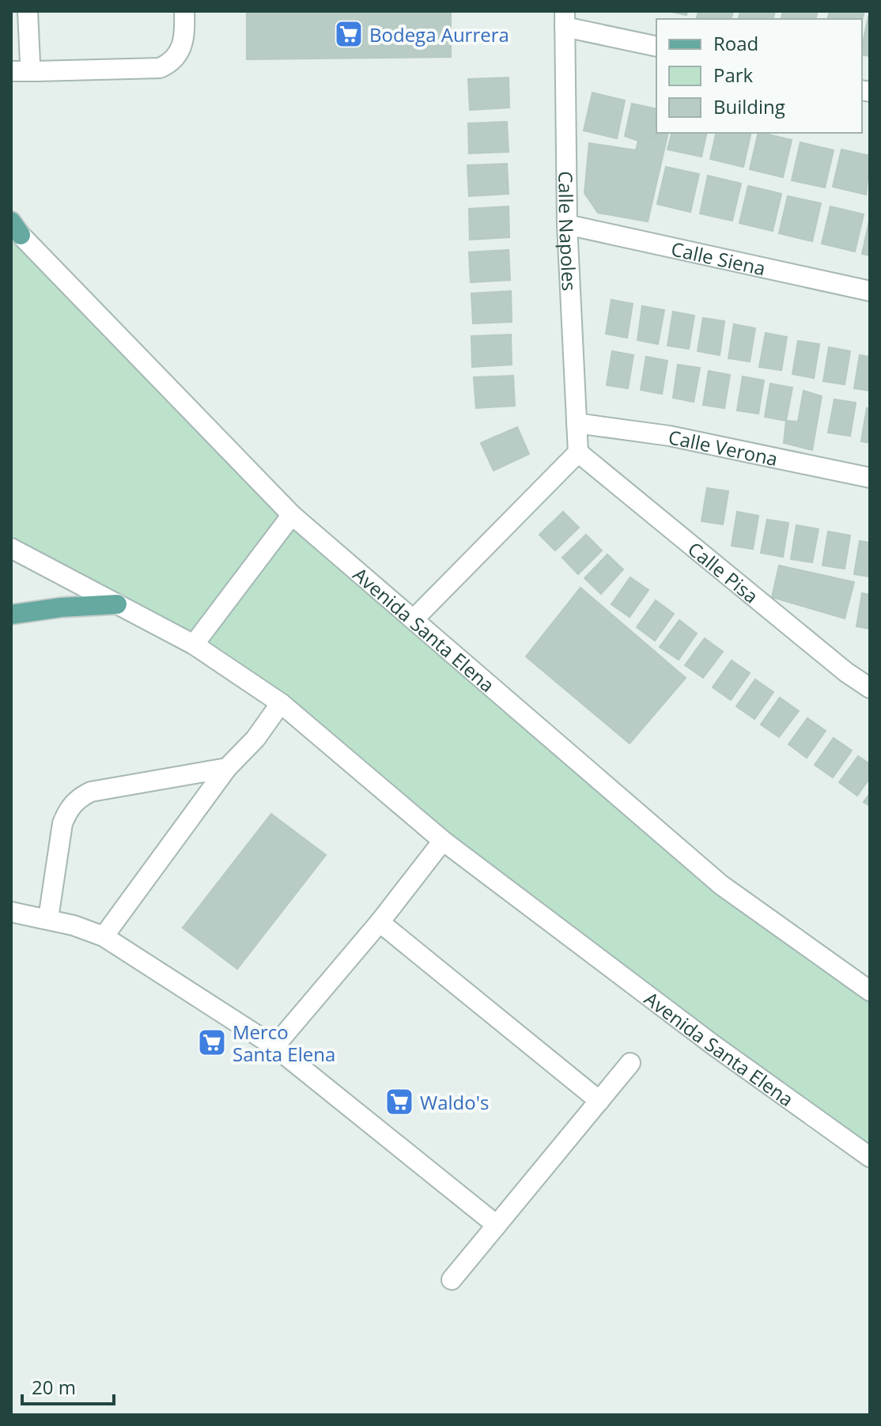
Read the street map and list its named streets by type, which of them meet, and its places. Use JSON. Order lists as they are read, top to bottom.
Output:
{
  "streets": {
    "street": [
      "Calle Napoles",
      "Calle Siena",
      "Calle Verona",
      "Calle Pisa",
      "Avenida Santa Elena"
    ]
  },
  "crossings": [
    ["Calle Napoles", "Calle Siena"],
    ["Calle Napoles", "Calle Verona"],
    ["Calle Napoles", "Calle Pisa"]
  ],
  "places": {
    "supermarket": ["Bodega Aurrera", "Merco Santa Elena", "Waldo's"]
  },
  "legend": ["Road", "Park", "Building"],
  "scale_bar": "20 m"
}
